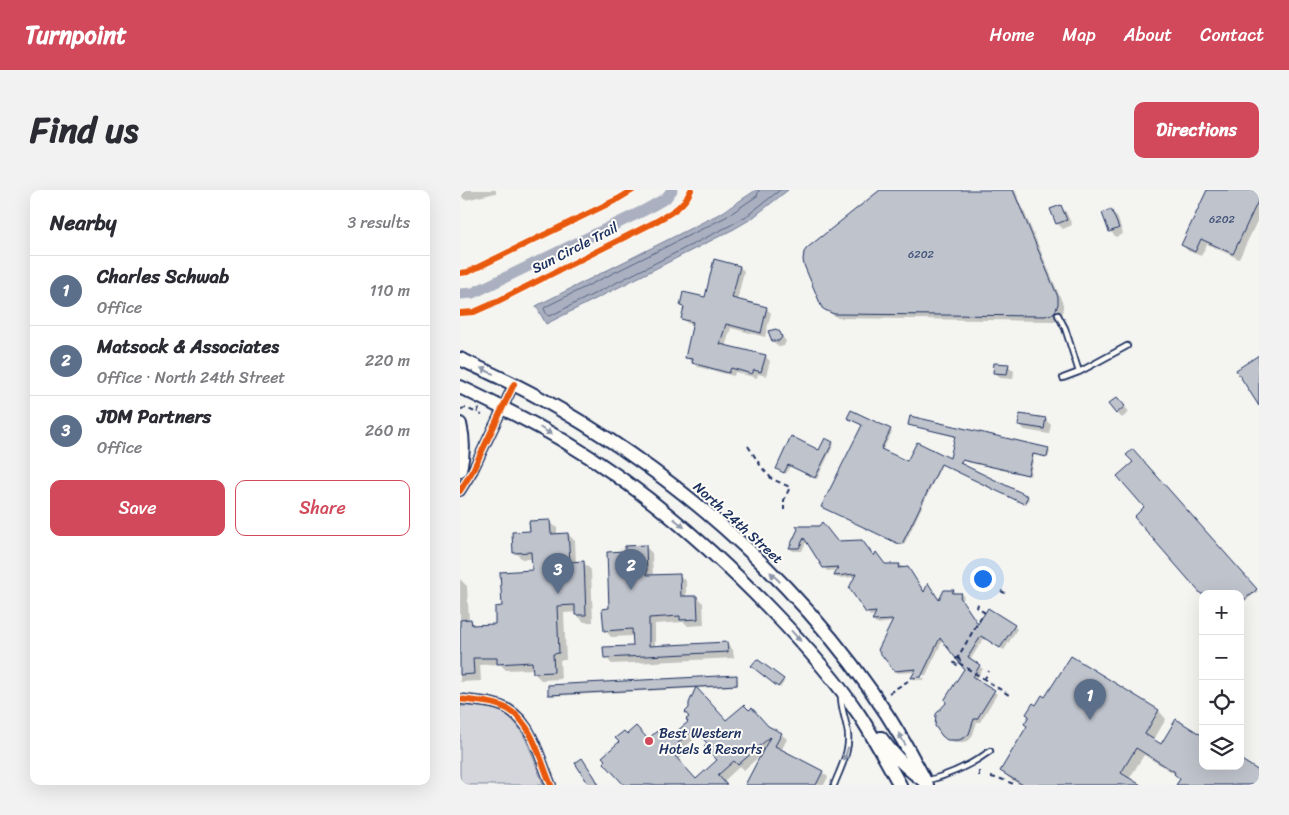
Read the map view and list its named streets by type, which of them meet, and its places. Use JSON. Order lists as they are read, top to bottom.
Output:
{
  "streets": {
    "main road": ["North 24th Street"],
    "cycle path": ["Sun Circle Trail"]
  },
  "places": ["Best Western Hotels & Resorts"],
  "house_numbers": ["6202", "6202"],
  "page": {
    "header": "Turnpoint",
    "nav": [
      "Home",
      "Map",
      "About",
      "Contact"
    ],
    "title": "Find us",
    "buttons": [
      "Directions",
      ["Save", "Share"]
    ],
    "heading": ["Nearby", "3 results"],
    "list": [
      {
        "mark": "1",
        "name": "Charles Schwab",
        "note": "Office",
        "value": "110 m"
      },
      {
        "mark": "2",
        "name": "Matsock & Associates",
        "note": "Office · North 24th Street",
        "value": "220 m"
      },
      {
        "mark": "3",
        "name": "JDM Partners",
        "note": "Office",
        "value": "260 m"
      }
    ],
    "pins": ["2", "3", "1"],
    "map_buttons": ["+", "−"]
  }
}
